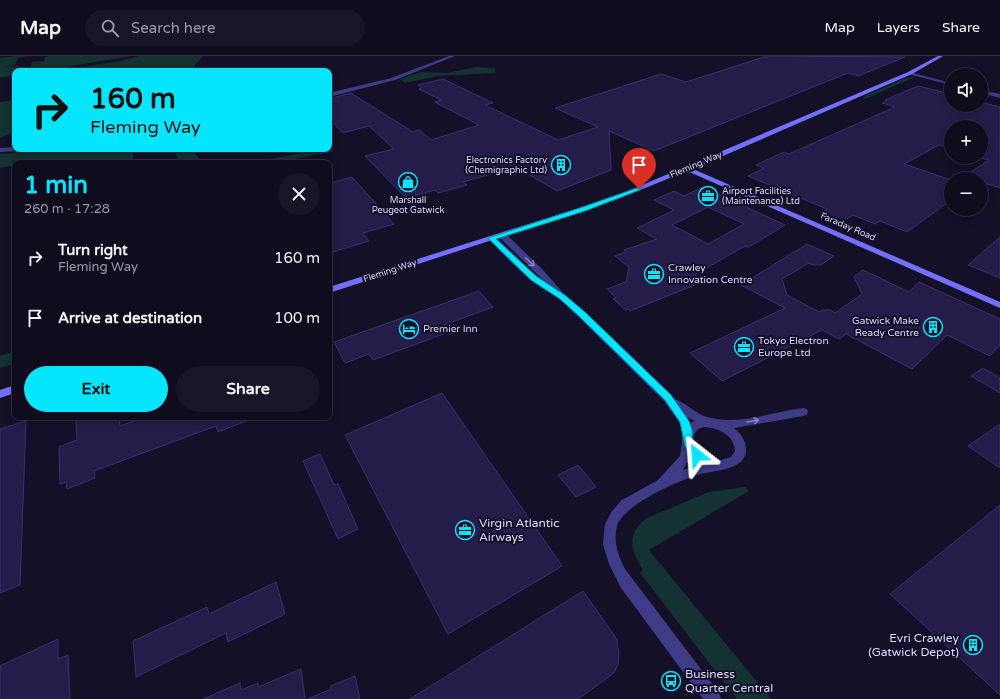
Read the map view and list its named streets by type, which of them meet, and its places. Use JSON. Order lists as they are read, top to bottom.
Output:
{
  "streets": {
    "street": ["Fleming Way", "Faraday Road"]
  },
  "crossings": [
    ["Fleming Way", "Faraday Road"]
  ],
  "places": {
    "building": ["Electronics Factory (Chemigraphic Ltd)", "Gatwick Make Ready Centre", "Evri Crawley (Gatwick Depot)"],
    "shop": ["Marshall Peugeot Gatwick"],
    "office": [
      "Airport Facilities (Maintenance) Ltd",
      "Crawley Innovation Centre",
      "Tokyo Electron Europe Ltd",
      "Virgin Atlantic Airways"
    ],
    "hotel": ["Premier Inn"],
    "bus stop": ["Business Quarter Central"]
  },
  "page": {
    "header": "Map",
    "search": "Search here",
    "nav": ["Map", "Layers", "Share"],
    "map_buttons": ["+", "−"],
    "turn": ["160 m", "Fleming Way"],
    "heading": ["1 min", "260 m · 17:28"],
    "list": [
      {
        "name": "Turn right",
        "note": "Fleming Way",
        "value": "160 m"
      },
      {
        "name": "Arrive at destination",
        "value": "100 m"
      }
    ],
    "buttons": ["Exit", "Share"]
  }
}
